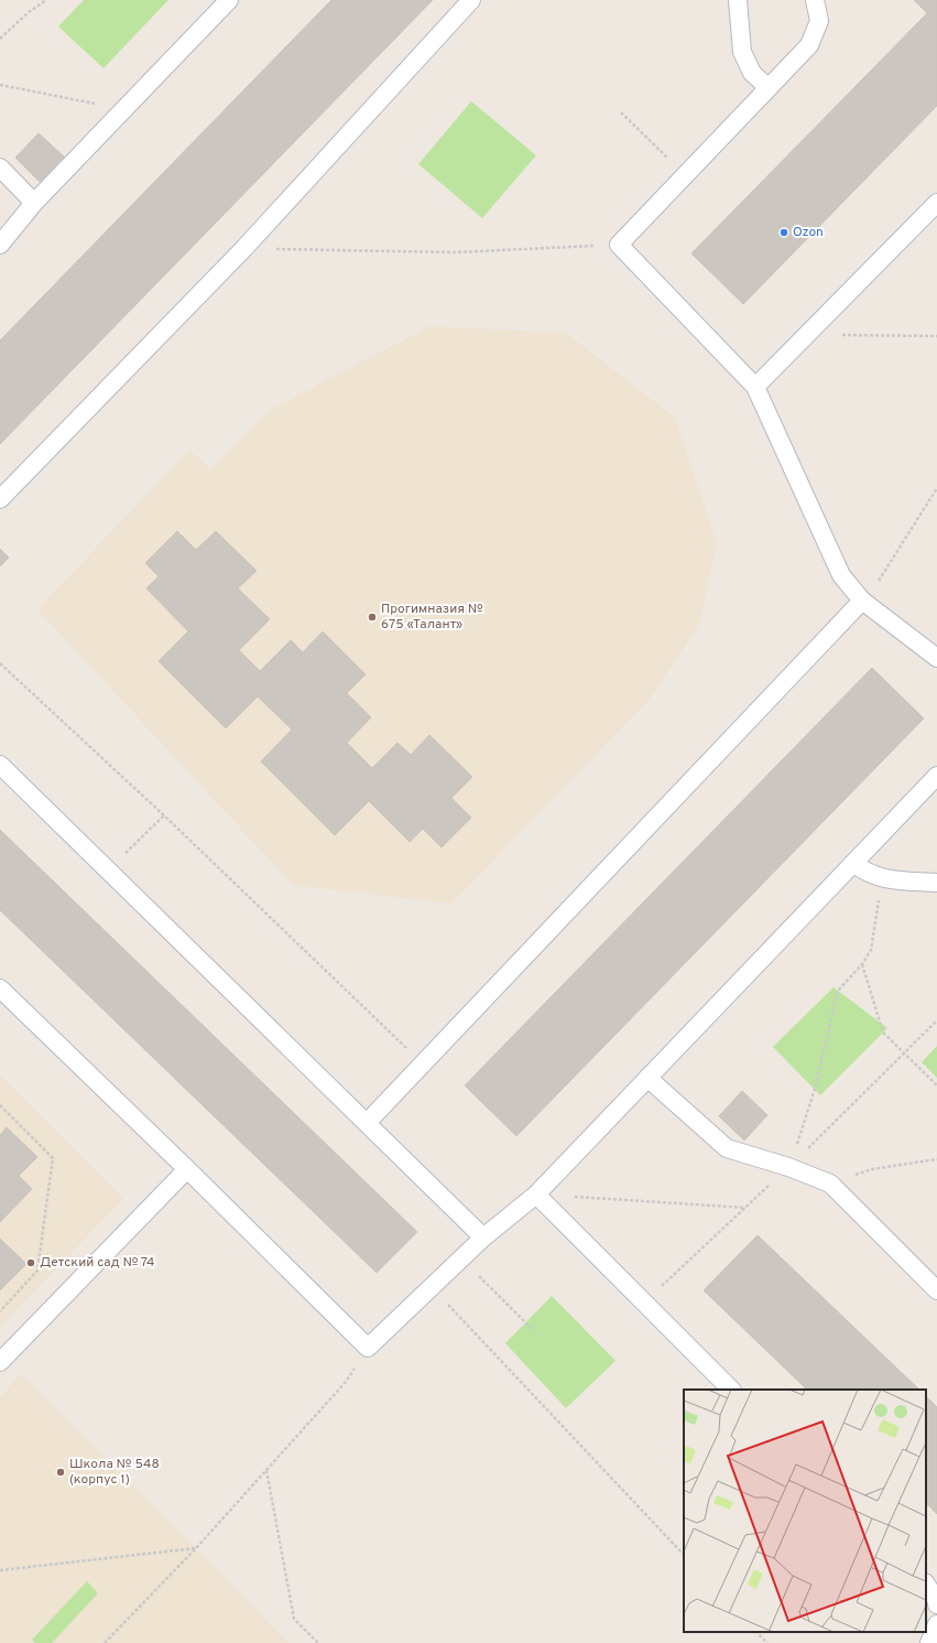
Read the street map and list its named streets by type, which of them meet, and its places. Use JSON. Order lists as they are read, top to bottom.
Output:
{
  "places": [
    "Ozon",
    "Прогимназия № 675 «Талант»",
    "Детский сад № 74",
    "Школа № 548 (корпус 1)"
  ]
}
